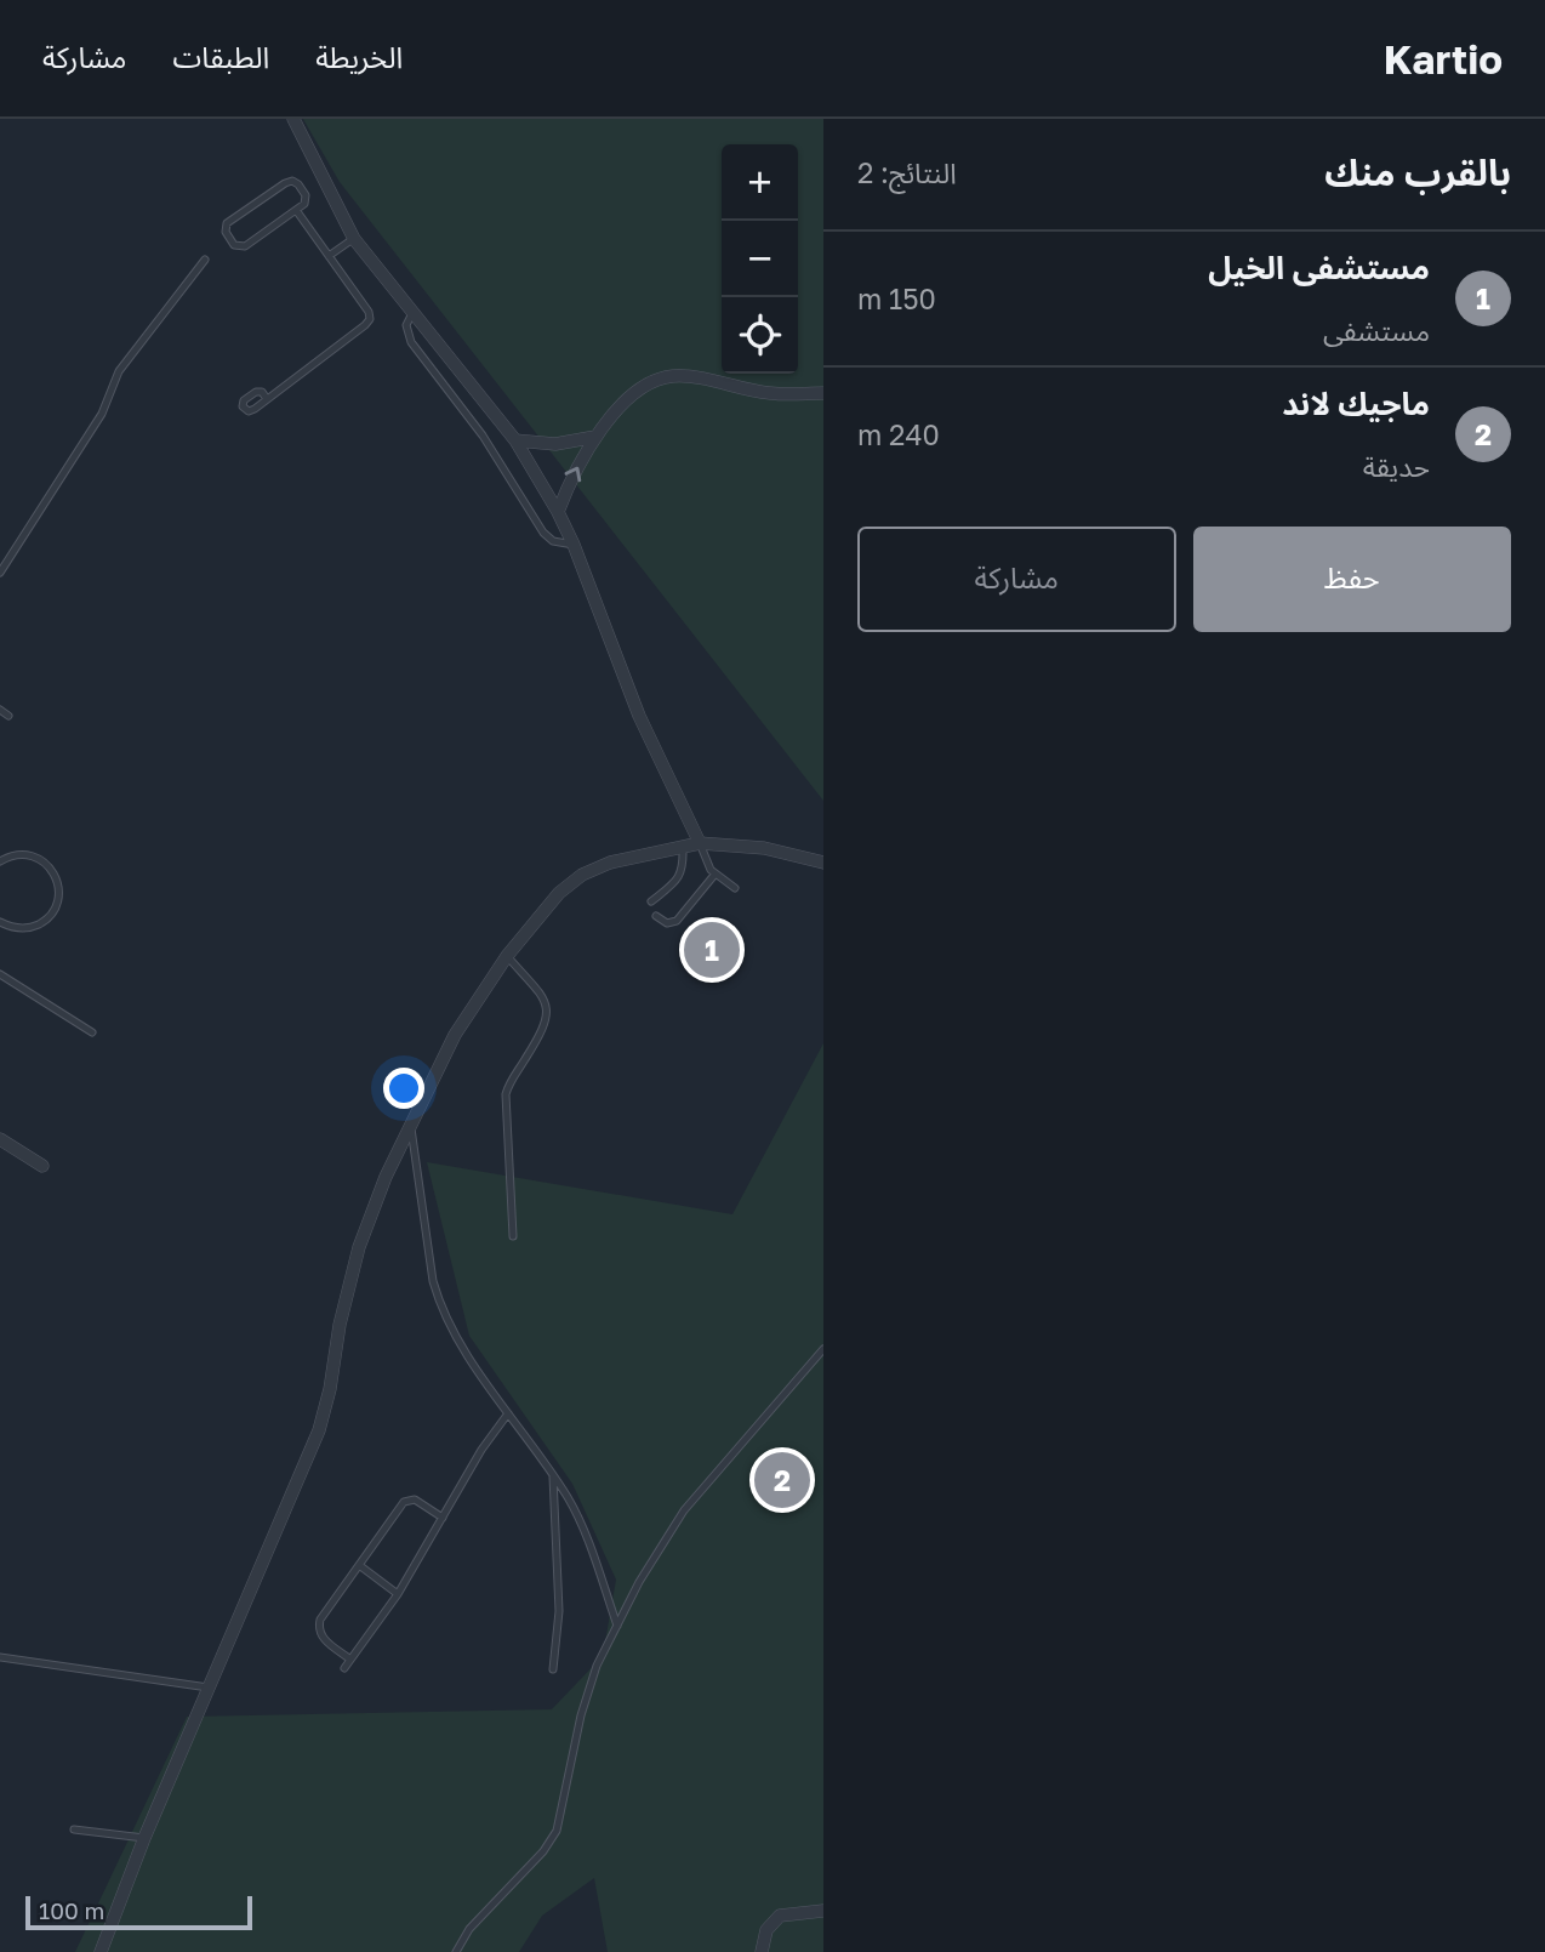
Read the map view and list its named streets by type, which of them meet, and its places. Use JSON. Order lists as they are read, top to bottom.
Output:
{
  "scale_bar": "100 m",
  "page": {
    "header": "Kartio",
    "nav": ["الخريطة", "الطبقات", "مشاركة"],
    "heading": ["بالقرب منك", "النتائج: 2"],
    "map_buttons": ["+", "−"],
    "list": [
      {
        "mark": "1",
        "name": "مستشفى الخيل",
        "note": "مستشفى",
        "value": "150 m"
      },
      {
        "mark": "2",
        "name": "ماجيك لاند",
        "note": "حديقة",
        "value": "240 m"
      }
    ],
    "buttons": ["حفظ", "مشاركة"],
    "pins": ["1", "2"],
    "scale": "100 m"
  }
}
